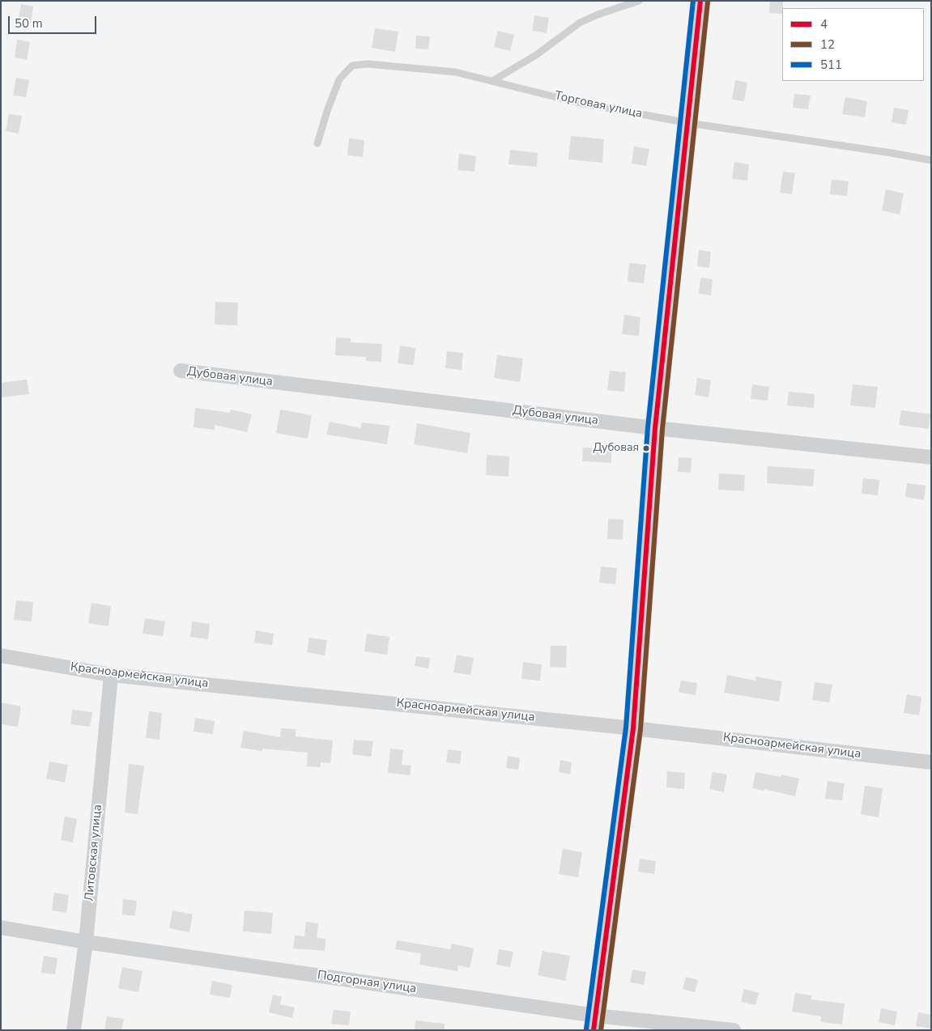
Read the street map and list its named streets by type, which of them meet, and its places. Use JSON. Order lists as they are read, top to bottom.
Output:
{
  "streets": {
    "street": [
      "Дубовая улица",
      "Красноармейская улица",
      "Литовская улица",
      "Подгорная улица"
    ],
    "lane": ["Торговая улица"]
  },
  "crossings": [
    ["Красноармейская улица", "Литовская улица"],
    ["Литовская улица", "Подгорная улица"]
  ],
  "places": ["Дубовая"],
  "lines": ["transit line 4", "transit line 511", "transit line 12"],
  "legend": ["4", "12", "511"],
  "scale_bar": "50 m"
}
